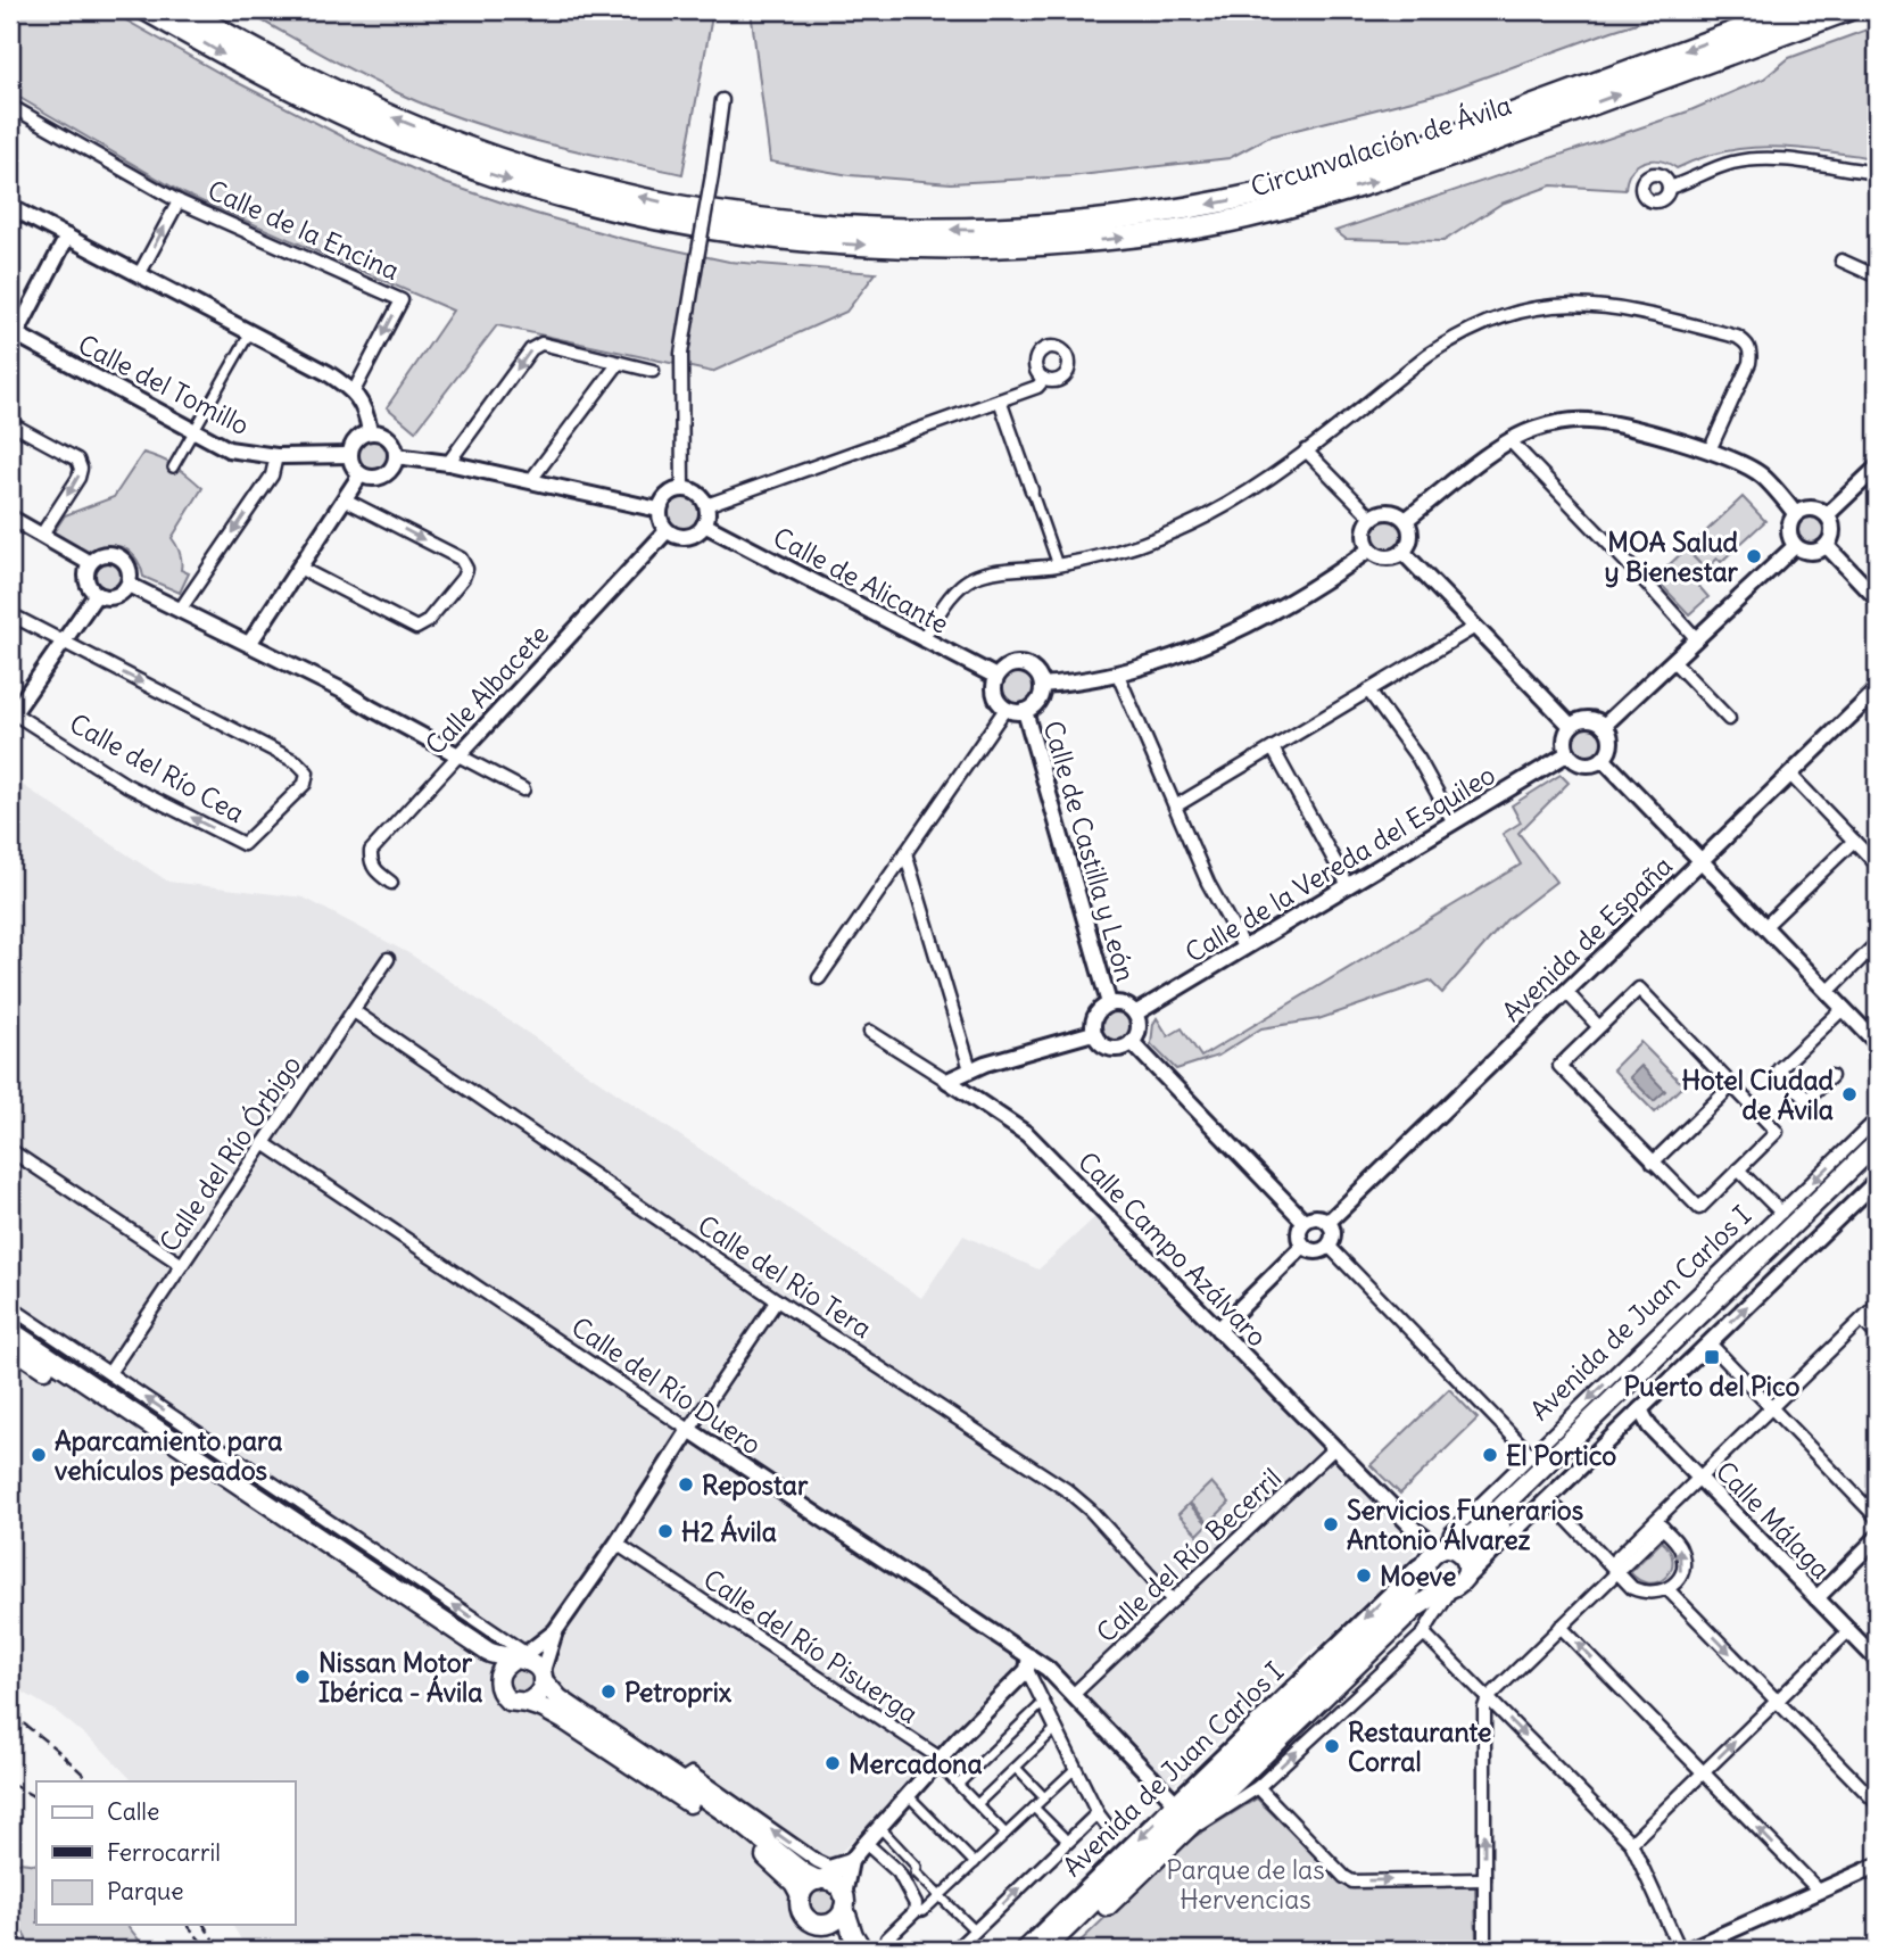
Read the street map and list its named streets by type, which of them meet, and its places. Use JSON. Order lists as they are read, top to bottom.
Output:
{
  "streets": {
    "highway": ["Circunvalación de Ávila", "Avenida de Juan Carlos I"],
    "street": [
      "Calle de la Encina",
      "Calle del Tomillo",
      "Calle de Alicante",
      "Calle Albacete",
      "Calle del Río Cea",
      "Calle de Castilla y León",
      "Calle de la Vereda del Esquileo",
      "Avenida de España",
      "Calle del Río Órbigo",
      "Calle Campo Azálvaro",
      "Calle del Río Tera",
      "Calle del Río Duero",
      "Calle Málaga",
      "Calle del Río Becerril",
      "Calle del Río Pisuerga"
    ]
  },
  "crossings": [
    ["Calle de Alicante", "Calle Albacete"],
    ["Calle de Alicante", "Calle de Castilla y León"],
    ["Calle de Castilla y León", "Calle de la Vereda del Esquileo"],
    ["Calle del Río Órbigo", "Calle del Río Tera"],
    ["Calle del Río Órbigo", "Calle del Río Duero"],
    ["Calle Campo Azálvaro", "Avenida de Juan Carlos I"],
    ["Calle Campo Azálvaro", "Calle del Río Becerril"],
    ["Calle del Río Tera", "Calle del Río Becerril"],
    ["Avenida de Juan Carlos I", "Calle del Río Duero"],
    ["Avenida de Juan Carlos I", "Calle Málaga"],
    ["Calle del Río Duero", "Calle del Río Becerril"]
  ],
  "parks": ["Parque de las Hervencias"],
  "places": {
    "other": [
      "MOA Salud y Bienestar",
      "Hotel Ciudad de Ávila",
      "Aparcamiento para vehículos pesados",
      "El Portico",
      "Repostar",
      "Servicios Funerarios Antonio Álvarez",
      "H2 Ávila",
      "Moeve",
      "Nissan Motor Ibérica - Ávila",
      "Petroprix",
      "Restaurante Corral",
      "Mercadona"
    ],
    "transit": ["Puerto del Pico"]
  },
  "legend": ["Calle", "Ferrocarril", "Parque"]
}
